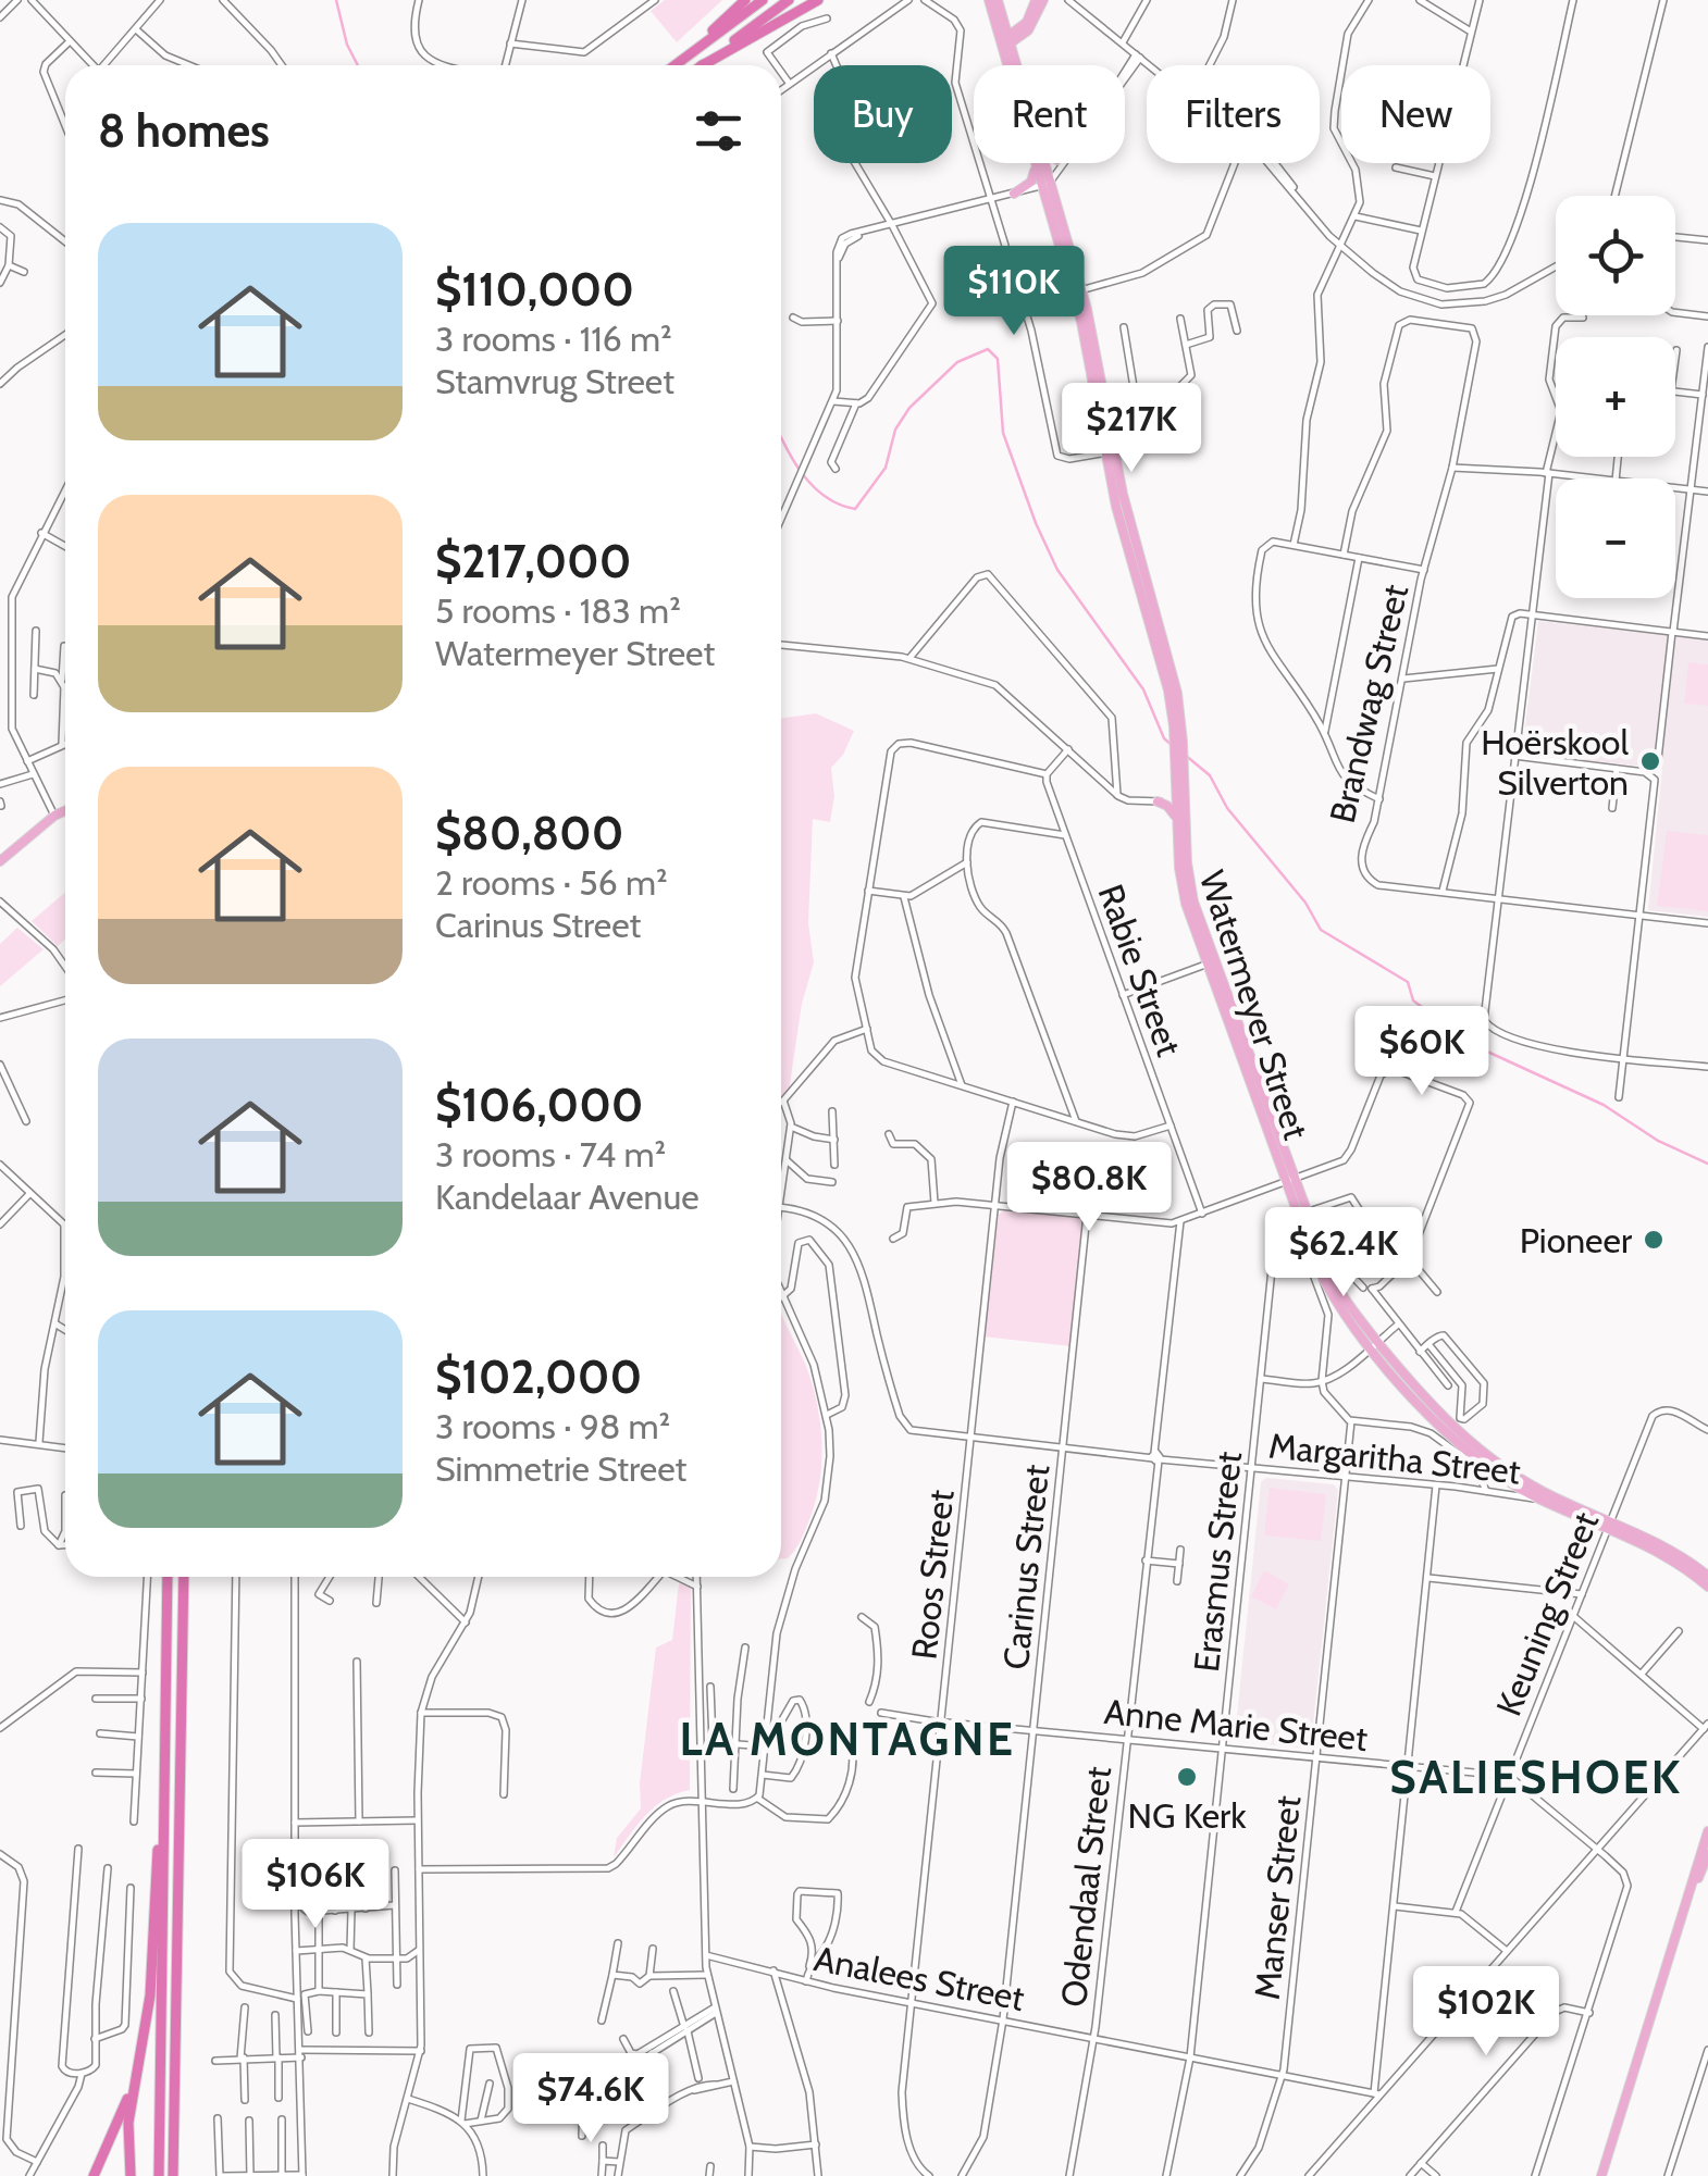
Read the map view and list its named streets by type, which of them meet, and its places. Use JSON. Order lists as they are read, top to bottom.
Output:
{
  "streets": {
    "main road": ["Watermeyer Street"],
    "street": [
      "Brandwag Street",
      "Rabie Street",
      "Margaritha Street",
      "Erasmus Street",
      "Carinus Street",
      "Roos Street",
      "Keuning Street",
      "Anne Marie Street",
      "Odendaal Street",
      "Manser Street",
      "Analees Street"
    ]
  },
  "crossings": [
    ["Watermeyer Street", "Margaritha Street"],
    ["Watermeyer Street", "Keuning Street"],
    ["Margaritha Street", "Erasmus Street"],
    ["Margaritha Street", "Carinus Street"],
    ["Margaritha Street", "Roos Street"],
    ["Margaritha Street", "Odendaal Street"],
    ["Margaritha Street", "Manser Street"],
    ["Erasmus Street", "Anne Marie Street"],
    ["Erasmus Street", "Analees Street"],
    ["Carinus Street", "Anne Marie Street"],
    ["Carinus Street", "Analees Street"],
    ["Roos Street", "Anne Marie Street"],
    ["Roos Street", "Analees Street"],
    ["Keuning Street", "Anne Marie Street"],
    ["Anne Marie Street", "Odendaal Street"],
    ["Anne Marie Street", "Manser Street"],
    ["Odendaal Street", "Analees Street"],
    ["Manser Street", "Analees Street"]
  ],
  "districts": ["LA MONTAGNE", "SALIESHOEK"],
  "places": ["Hoërskool Silverton", "Pioneer", "NG Kerk"],
  "page": {
    "chip": [
      "Buy",
      "Rent",
      "Filters",
      "New"
    ],
    "heading": "8 homes",
    "map_buttons": ["+", "−"],
    "list": [
      {
        "name": "$110,000",
        "note": "3 rooms · 116 m² · Stamvrug Street"
      },
      {
        "name": "$217,000",
        "note": "5 rooms · 183 m² · Watermeyer Street"
      },
      {
        "name": "$80,800",
        "note": "2 rooms · 56 m² · Carinus Street"
      },
      {
        "name": "$106,000",
        "note": "3 rooms · 74 m² · Kandelaar Avenue"
      },
      {
        "name": "$102,000",
        "note": "3 rooms · 98 m² · Simmetrie Street"
      }
    ],
    "price": [
      "$110K",
      "$217K",
      "$60K",
      "$80.8K",
      "$62.4K",
      "$106K",
      "$102K",
      "$74.6K"
    ]
  }
}
